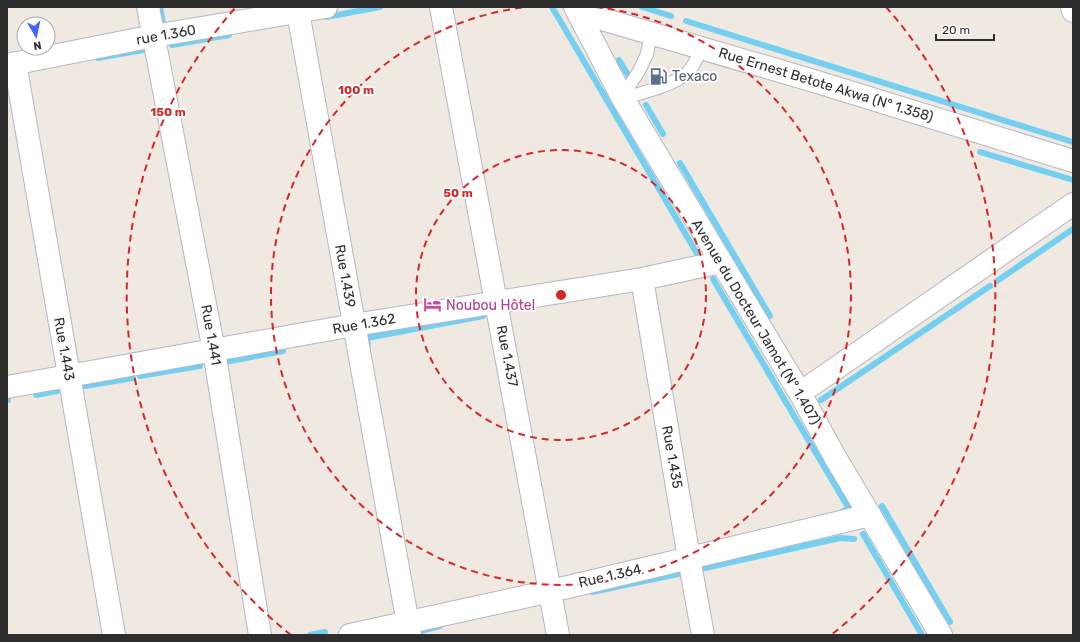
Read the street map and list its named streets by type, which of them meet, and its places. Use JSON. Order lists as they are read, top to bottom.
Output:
{
  "streets": {
    "street": [
      "rue 1.360",
      "Rue Ernest Betote Akwa (N° 1.358)",
      "Rue 1.439",
      "Avenue du Docteur Jamot (N° 1.407)",
      "Rue 1.362",
      "Rue 1.441",
      "Rue 1.443",
      "Rue 1.437",
      "Rue 1.435",
      "Rue 1.364"
    ]
  },
  "crossings": [
    ["rue 1.360", "Rue 1.439"],
    ["rue 1.360", "Rue 1.441"],
    ["rue 1.360", "Rue 1.443"],
    ["Rue Ernest Betote Akwa (N° 1.358)", "Avenue du Docteur Jamot (N° 1.407)"],
    ["Rue 1.439", "Rue 1.362"],
    ["Rue 1.439", "Rue 1.364"],
    ["Avenue du Docteur Jamot (N° 1.407)", "Rue 1.362"],
    ["Avenue du Docteur Jamot (N° 1.407)", "Rue 1.364"],
    ["Rue 1.362", "Rue 1.441"],
    ["Rue 1.362", "Rue 1.443"],
    ["Rue 1.362", "Rue 1.437"],
    ["Rue 1.362", "Rue 1.435"],
    ["Rue 1.437", "Rue 1.364"],
    ["Rue 1.435", "Rue 1.364"]
  ],
  "places": {
    "fuel station": ["Texaco"],
    "hotel": ["Noubou Hôtel"]
  },
  "scale_bar": "20 m",
  "north": "bottom",
  "rings": ["100 m", "150 m", "50 m"]
}
